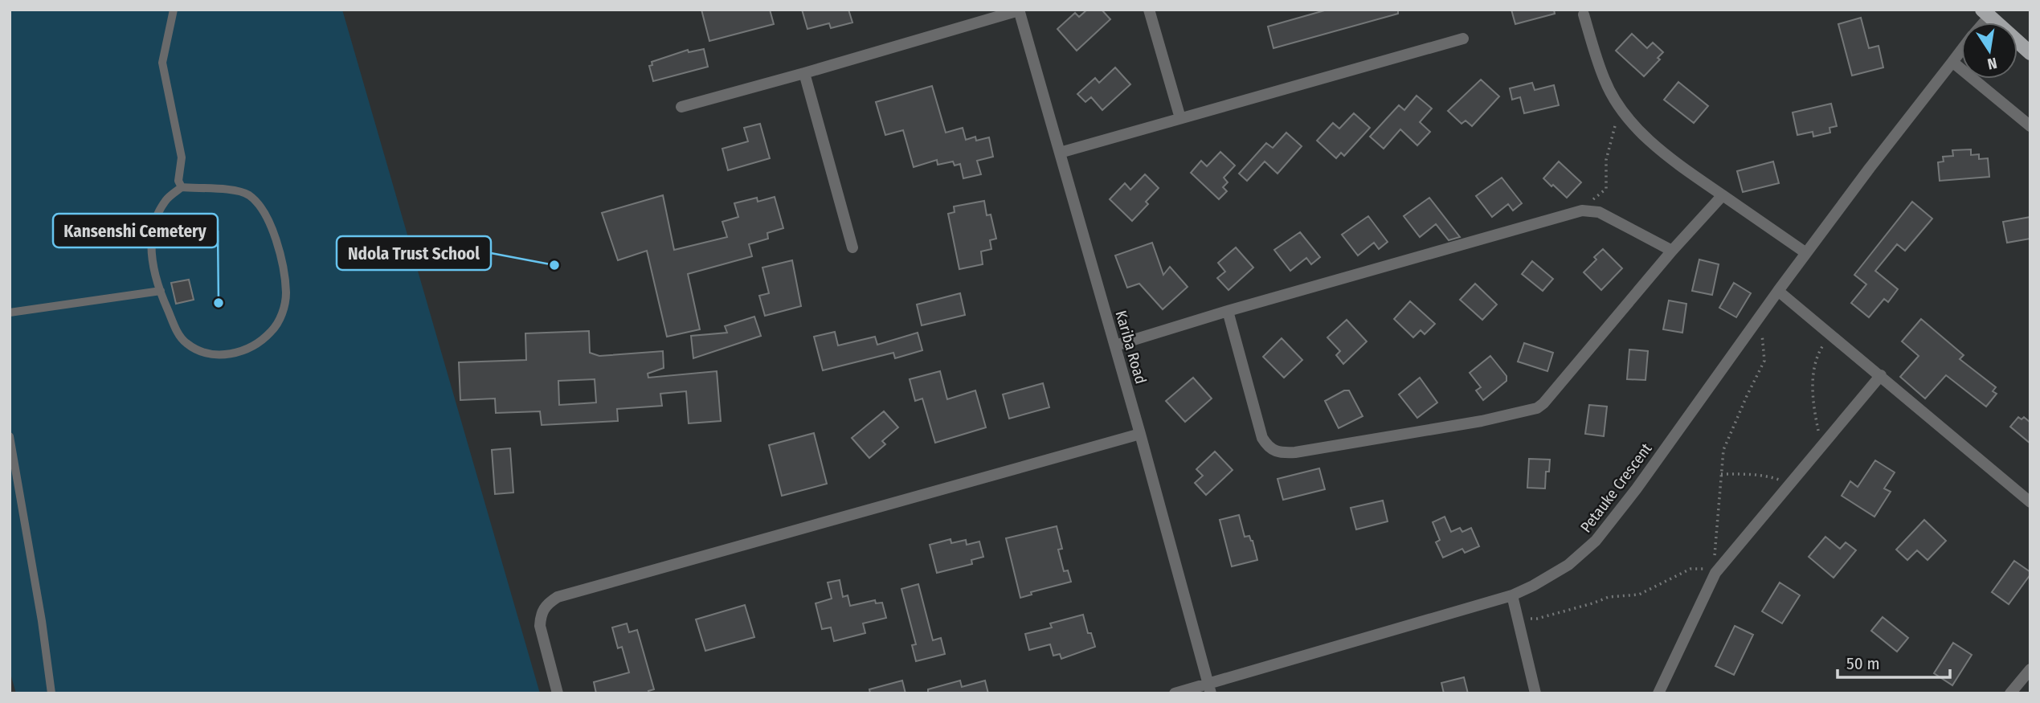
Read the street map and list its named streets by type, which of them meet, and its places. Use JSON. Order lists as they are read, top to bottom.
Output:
{
  "streets": {
    "street": ["Kariba Road", "Petauke Crescent"]
  },
  "crossings": [
    ["Kariba Road", "Petauke Crescent"]
  ],
  "places": ["Ndola Trust School", "Kansenshi Cemetery"],
  "scale_bar": "50 m",
  "north": "bottom"
}
